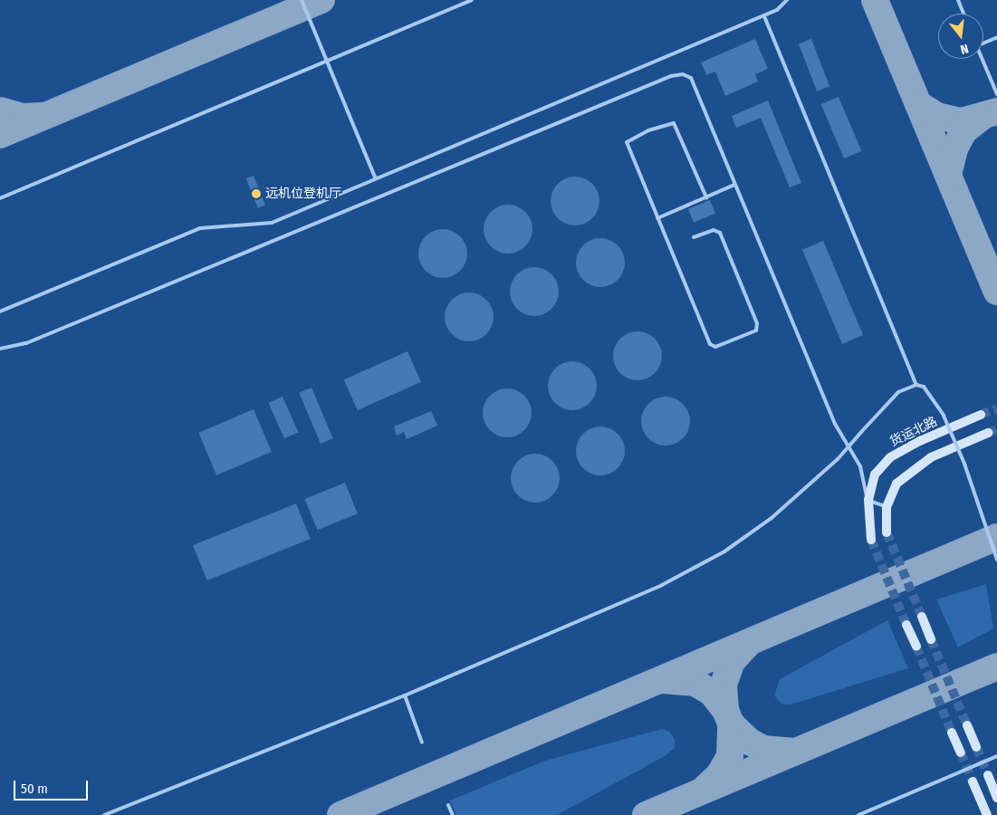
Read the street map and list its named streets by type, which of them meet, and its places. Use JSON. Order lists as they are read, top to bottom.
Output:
{
  "streets": {
    "main road": ["货运北路"]
  },
  "places": ["远机位登机厅"],
  "scale_bar": "50 m",
  "north": "bottom"
}
